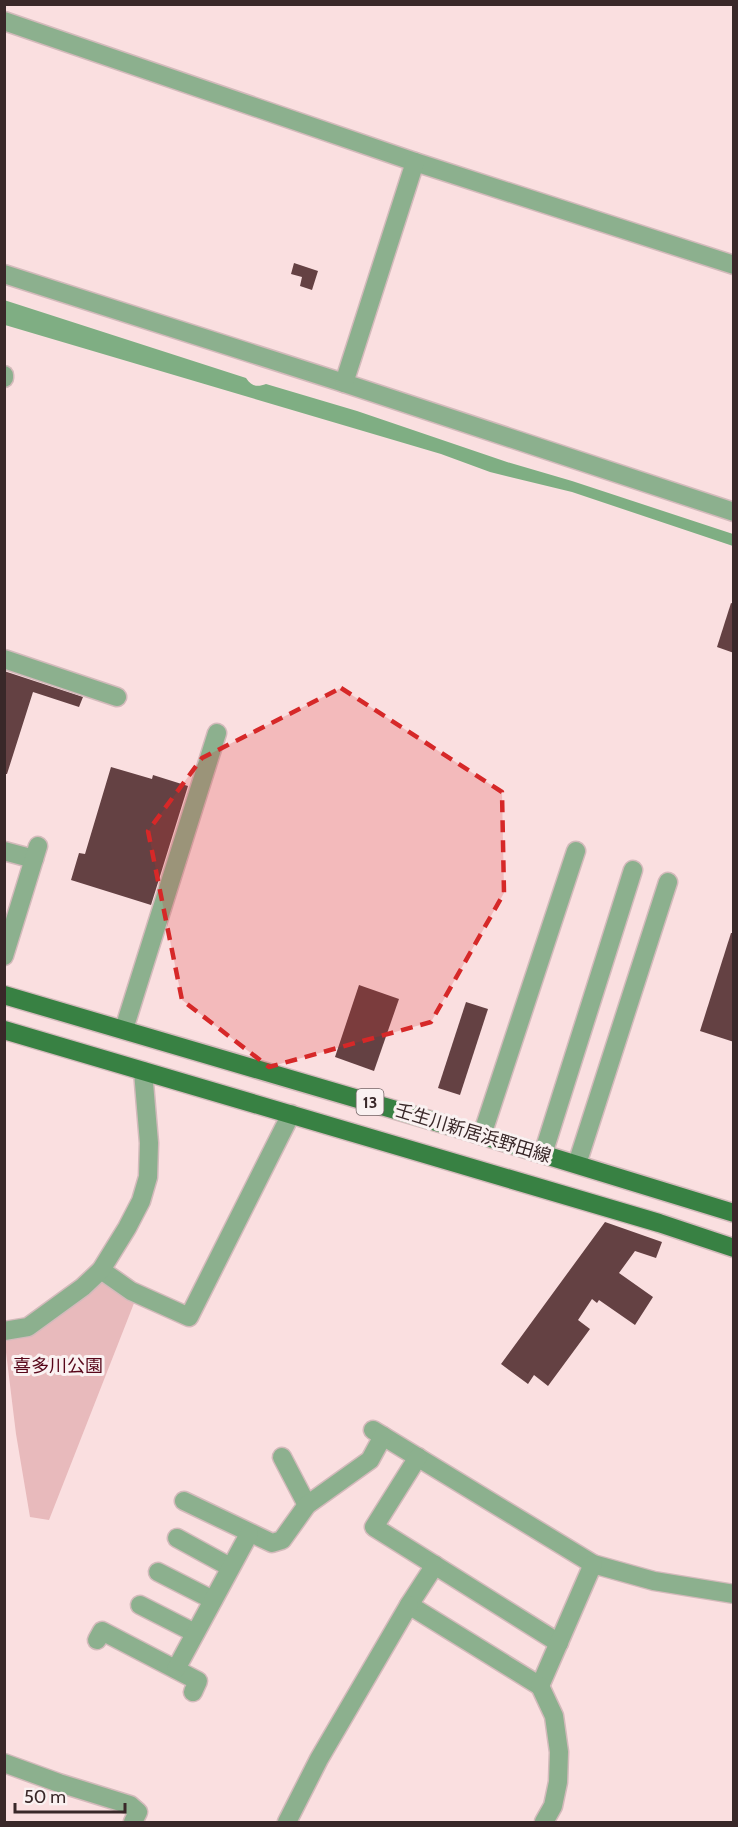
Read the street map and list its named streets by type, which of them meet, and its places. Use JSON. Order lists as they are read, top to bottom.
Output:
{
  "streets": {
    "main road": ["13", "壬生川新居浜野田線"]
  },
  "parks": ["喜多川公園"],
  "scale_bar": "50 m"
}
